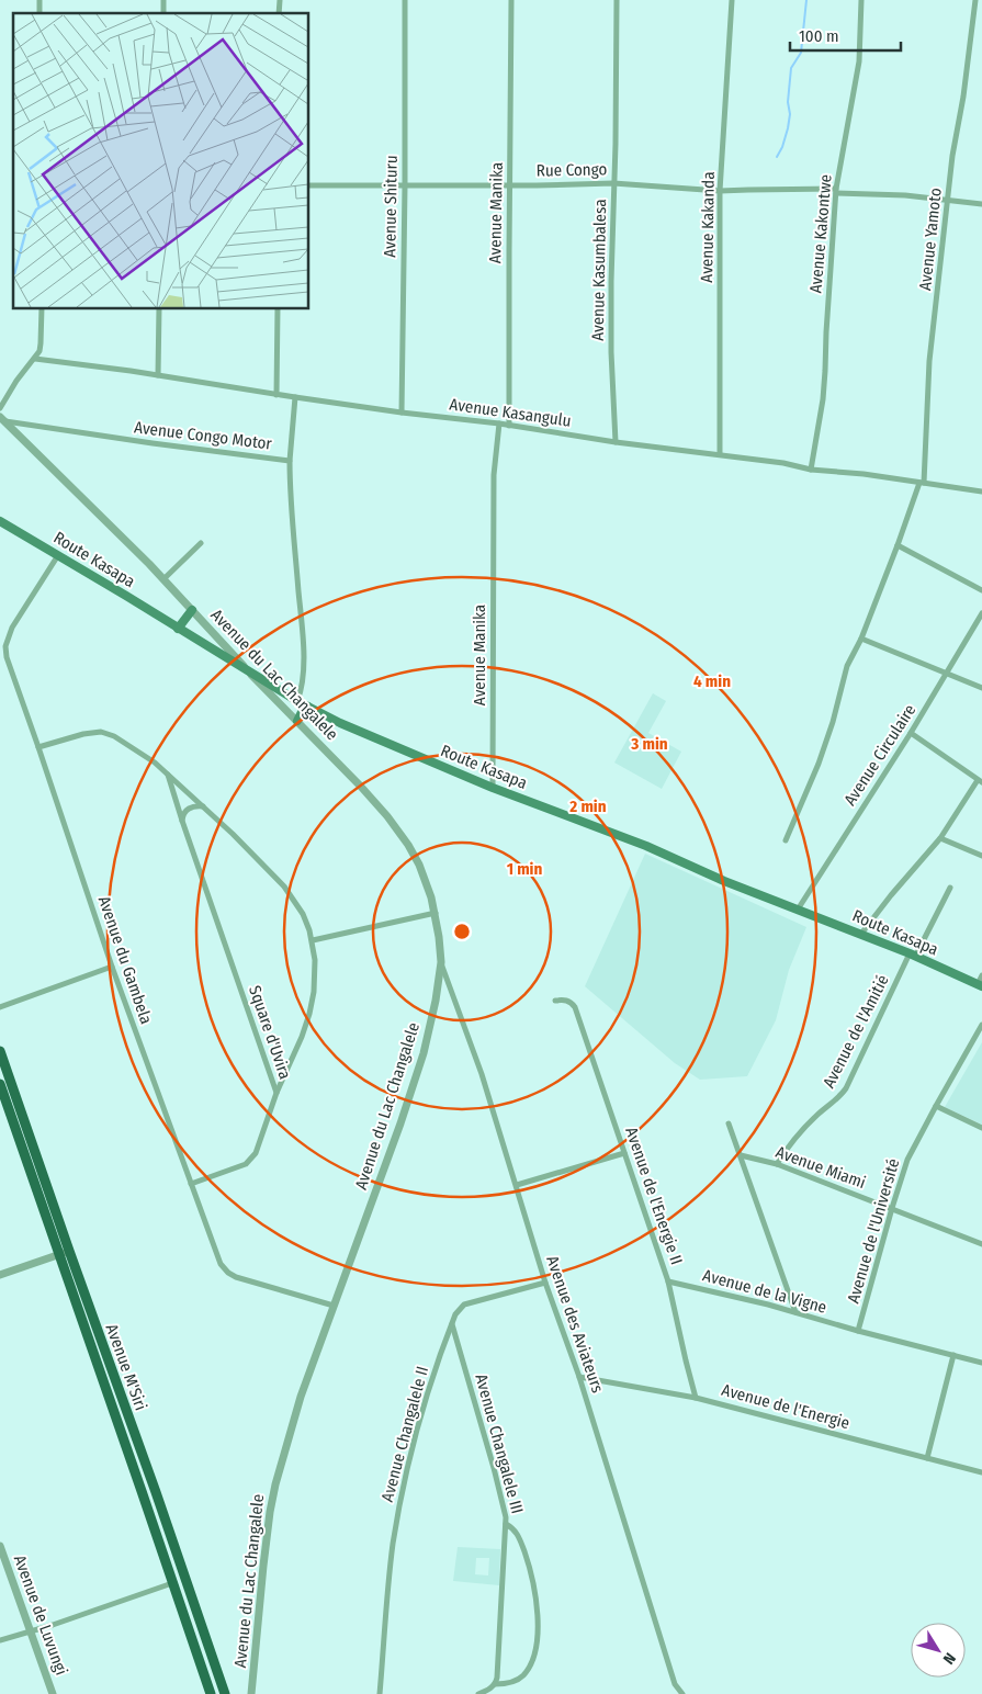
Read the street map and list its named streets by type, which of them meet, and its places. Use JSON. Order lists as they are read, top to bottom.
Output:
{
  "streets": {
    "highway": ["Avenue M'Siri"],
    "main road": ["Route Kasapa"],
    "street": [
      "Rue Congo",
      "Avenue Shituru",
      "Avenue Manika",
      "Avenue Kakanda",
      "Avenue Kakontwe",
      "Avenue Yamoto",
      "Avenue Kasumbalesa",
      "Avenue Kasangulu",
      "Avenue Congo Motor",
      "Avenue du Lac Changalele",
      "Avenue Circulaire",
      "Avenue du Gambela",
      "Avenue de l'Amitié",
      "Square d'Uvira",
      "Avenue Miami",
      "Avenue de l'Energie II",
      "Avenue de l'Université",
      "Avenue de la Vigne",
      "Avenue des Aviateurs",
      "Avenue de l'Energie",
      "Avenue Changalele II",
      "Avenue Changalele III",
      "Avenue de Luvungi"
    ]
  },
  "crossings": [
    ["Rue Congo", "Avenue Shituru"],
    ["Rue Congo", "Avenue Manika"],
    ["Rue Congo", "Avenue Kakanda"],
    ["Rue Congo", "Avenue Kakontwe"],
    ["Rue Congo", "Avenue Yamoto"],
    ["Rue Congo", "Avenue Kasumbalesa"],
    ["Avenue Shituru", "Avenue Kasangulu"],
    ["Avenue Manika", "Avenue Kasangulu"],
    ["Avenue Manika", "Route Kasapa"],
    ["Avenue Kakanda", "Avenue Kasangulu"],
    ["Avenue Kakontwe", "Avenue Kasangulu"],
    ["Avenue Yamoto", "Avenue Kasangulu"],
    ["Avenue Kasumbalesa", "Avenue Kasangulu"],
    ["Avenue Congo Motor", "Route Kasapa"],
    ["Avenue Congo Motor", "Avenue du Lac Changalele"],
    ["Route Kasapa", "Avenue du Lac Changalele"],
    ["Route Kasapa", "Avenue Circulaire"],
    ["Route Kasapa", "Avenue du Gambela"],
    ["Route Kasapa", "Avenue de l'Amitié"],
    ["Avenue du Lac Changalele", "Avenue du Gambela"],
    ["Avenue du Lac Changalele", "Avenue des Aviateurs"],
    ["Avenue de l'Amitié", "Avenue Miami"],
    ["Avenue Miami", "Avenue de l'Université"],
    ["Avenue de l'Energie II", "Avenue de la Vigne"],
    ["Avenue de l'Energie II", "Avenue de l'Energie"],
    ["Avenue de l'Université", "Avenue de la Vigne"],
    ["Avenue des Aviateurs", "Avenue de l'Energie"],
    ["Avenue des Aviateurs", "Avenue Changalele II"],
    ["Avenue Changalele II", "Avenue Changalele III"]
  ],
  "scale_bar": "100 m",
  "north": "bottom right",
  "rings": [
    "4 min",
    "3 min",
    "2 min",
    "1 min"
  ]
}
